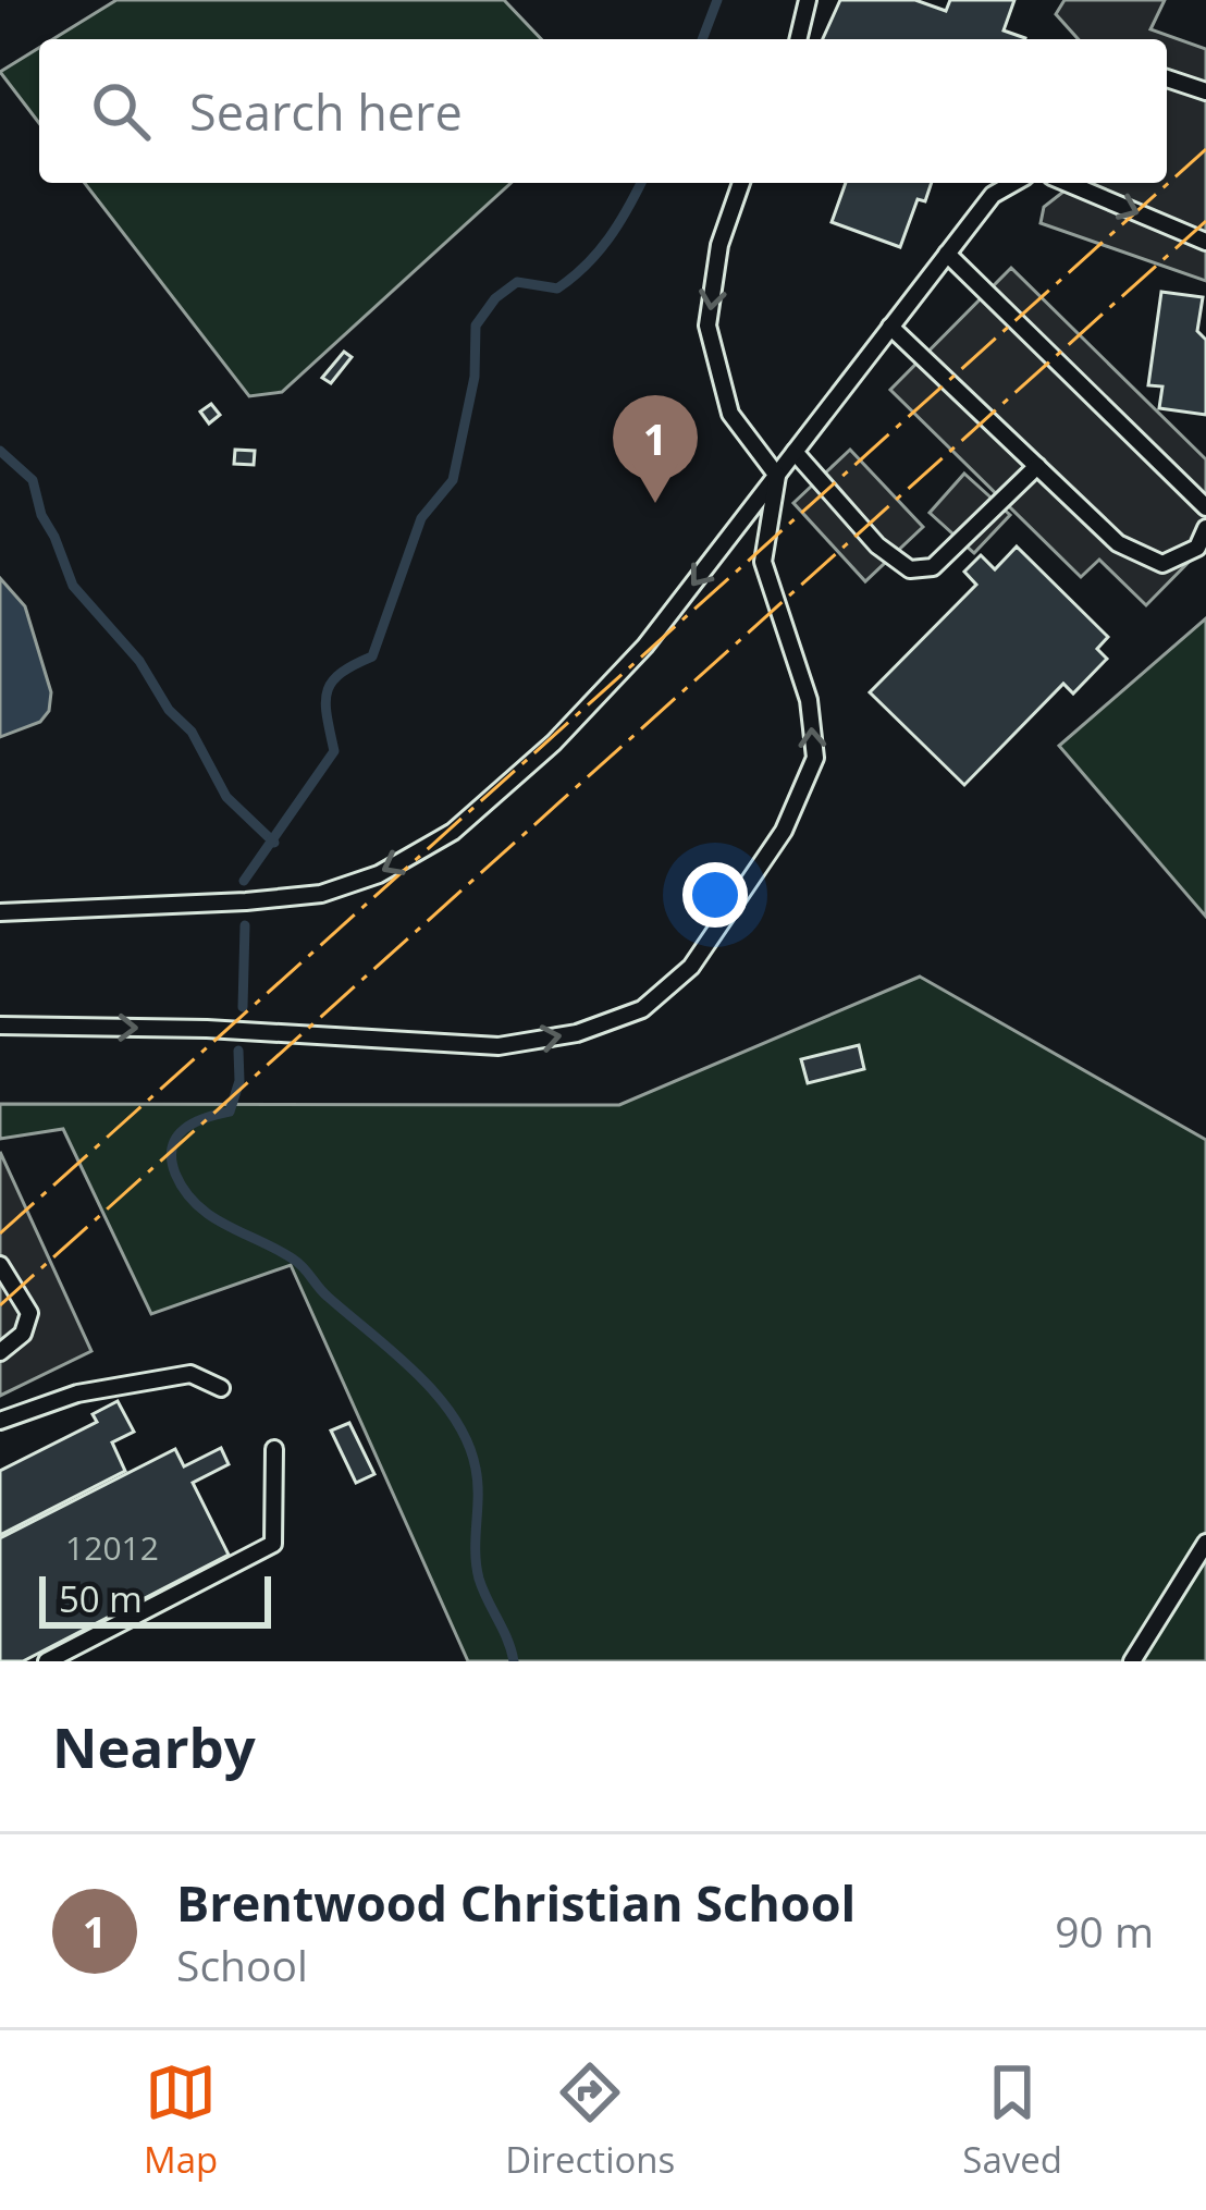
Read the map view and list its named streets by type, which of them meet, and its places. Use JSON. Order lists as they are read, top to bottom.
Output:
{
  "house_numbers": ["12012"],
  "scale_bar": "50 m",
  "page": {
    "search": "Search here",
    "pins": "1",
    "scale": "50 m",
    "heading": "Nearby",
    "list": [
      {
        "mark": "1",
        "name": "Brentwood Christian School",
        "note": "School",
        "value": "90 m"
      }
    ],
    "nav": ["Map", "Directions", "Saved"]
  }
}
